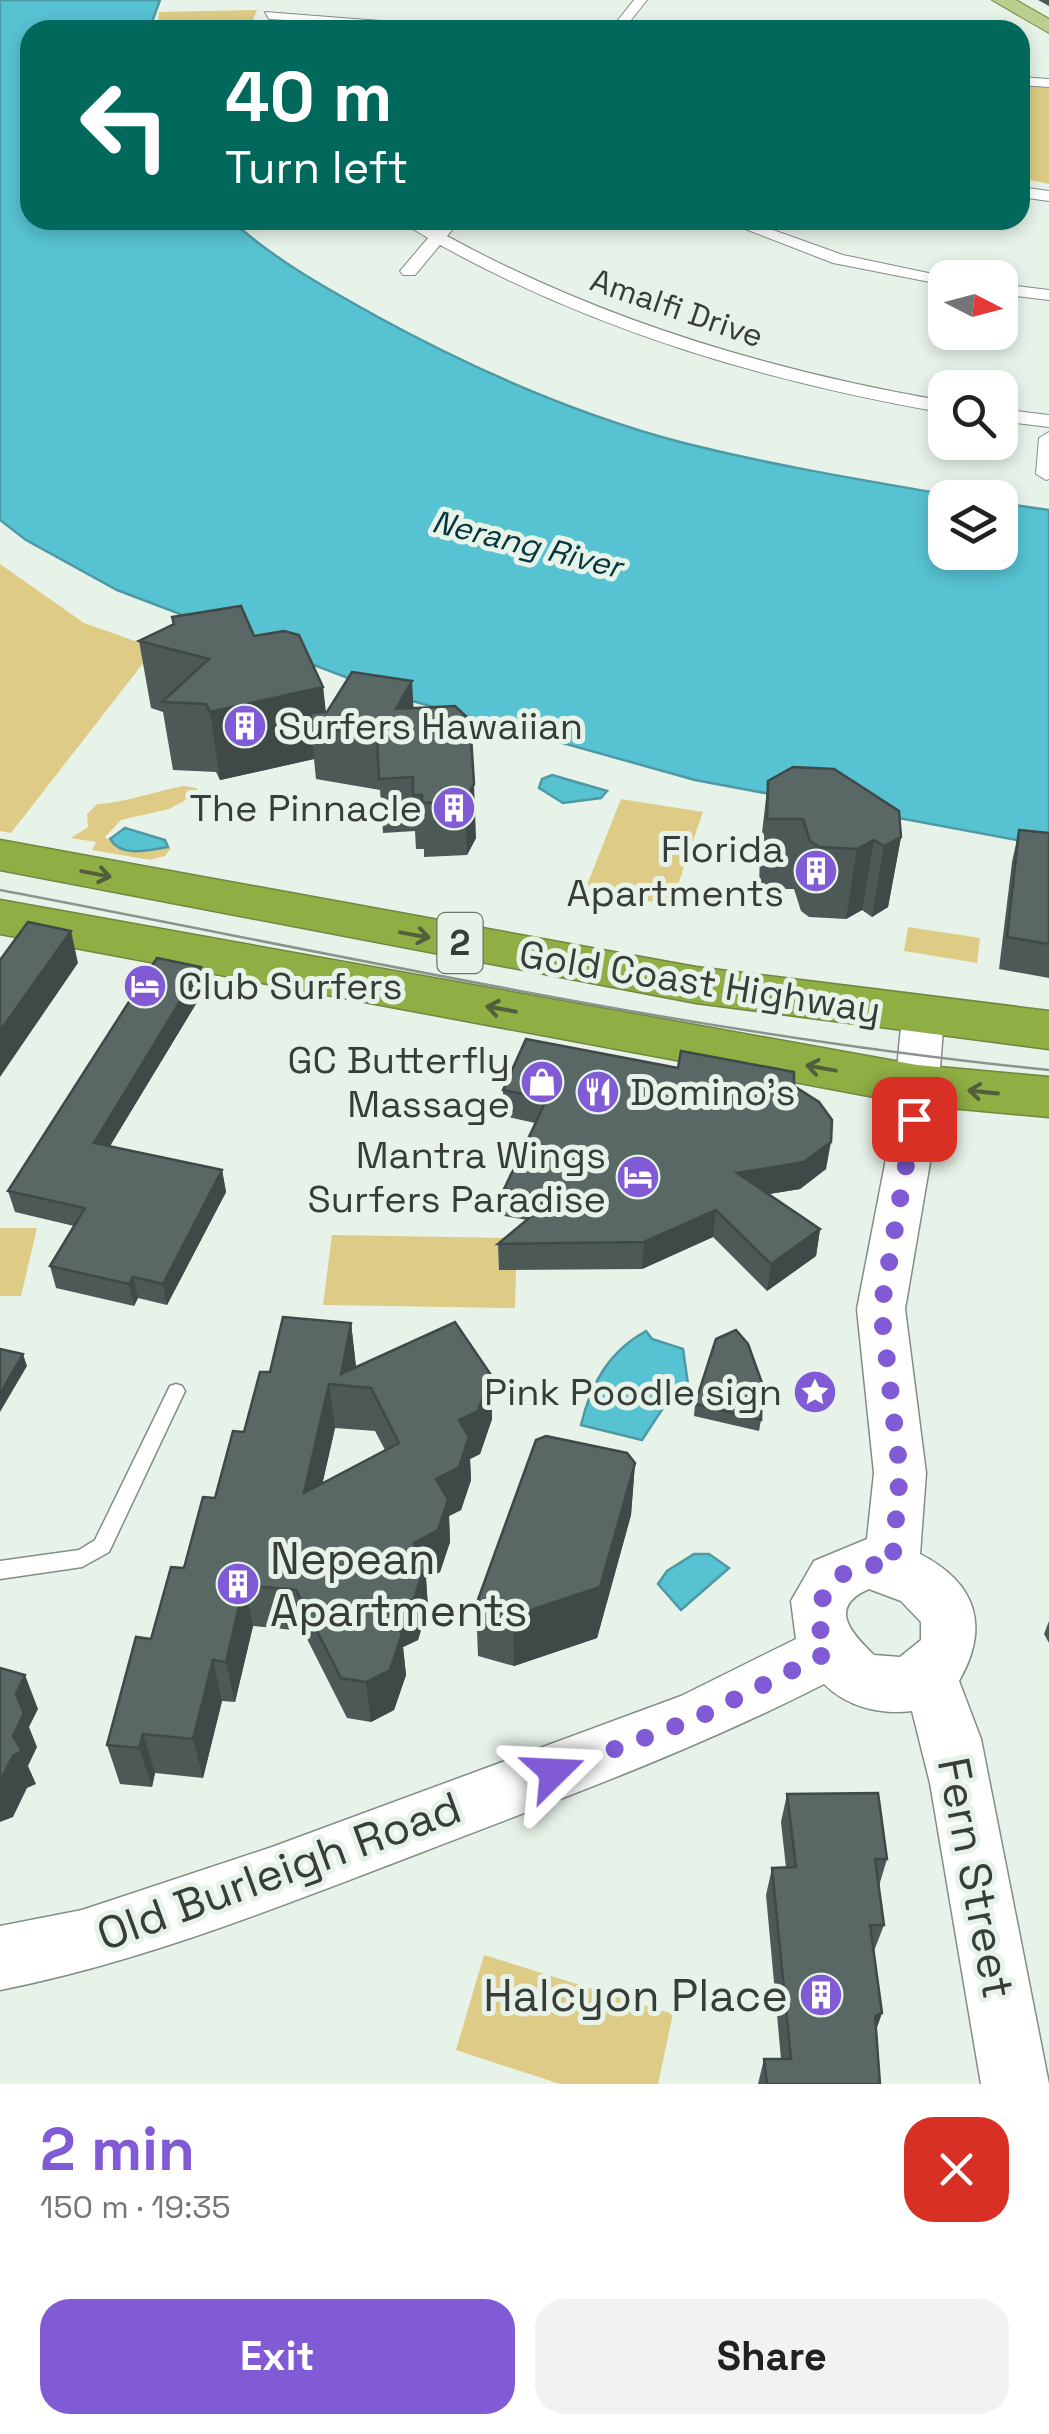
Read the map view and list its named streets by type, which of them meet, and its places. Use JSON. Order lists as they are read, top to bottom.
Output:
{
  "streets": {
    "highway": ["2", "Gold Coast Highway"],
    "street": ["Amalfi Drive", "Old Burleigh Road", "Fern Street"]
  },
  "crossings": [
    ["Old Burleigh Road", "Fern Street"]
  ],
  "water": ["Nerang River"],
  "places": {
    "building": [
      "Surfers Hawaiian",
      "The Pinnacle",
      "Florida Apartments",
      "Nepean Apartments",
      "Halcyon Place"
    ],
    "hotel": ["Club Surfers", "Mantra Wings Surfers Paradise"],
    "shop": ["GC Butterfly Massage"],
    "restaurant": ["Domino's"],
    "place": ["Pink Poodle sign"]
  },
  "north": "right",
  "page": {
    "turn": ["40 m", "Turn left"],
    "heading": ["2 min", "150 m · 19:35"],
    "buttons": ["Exit", "Share"]
  }
}
